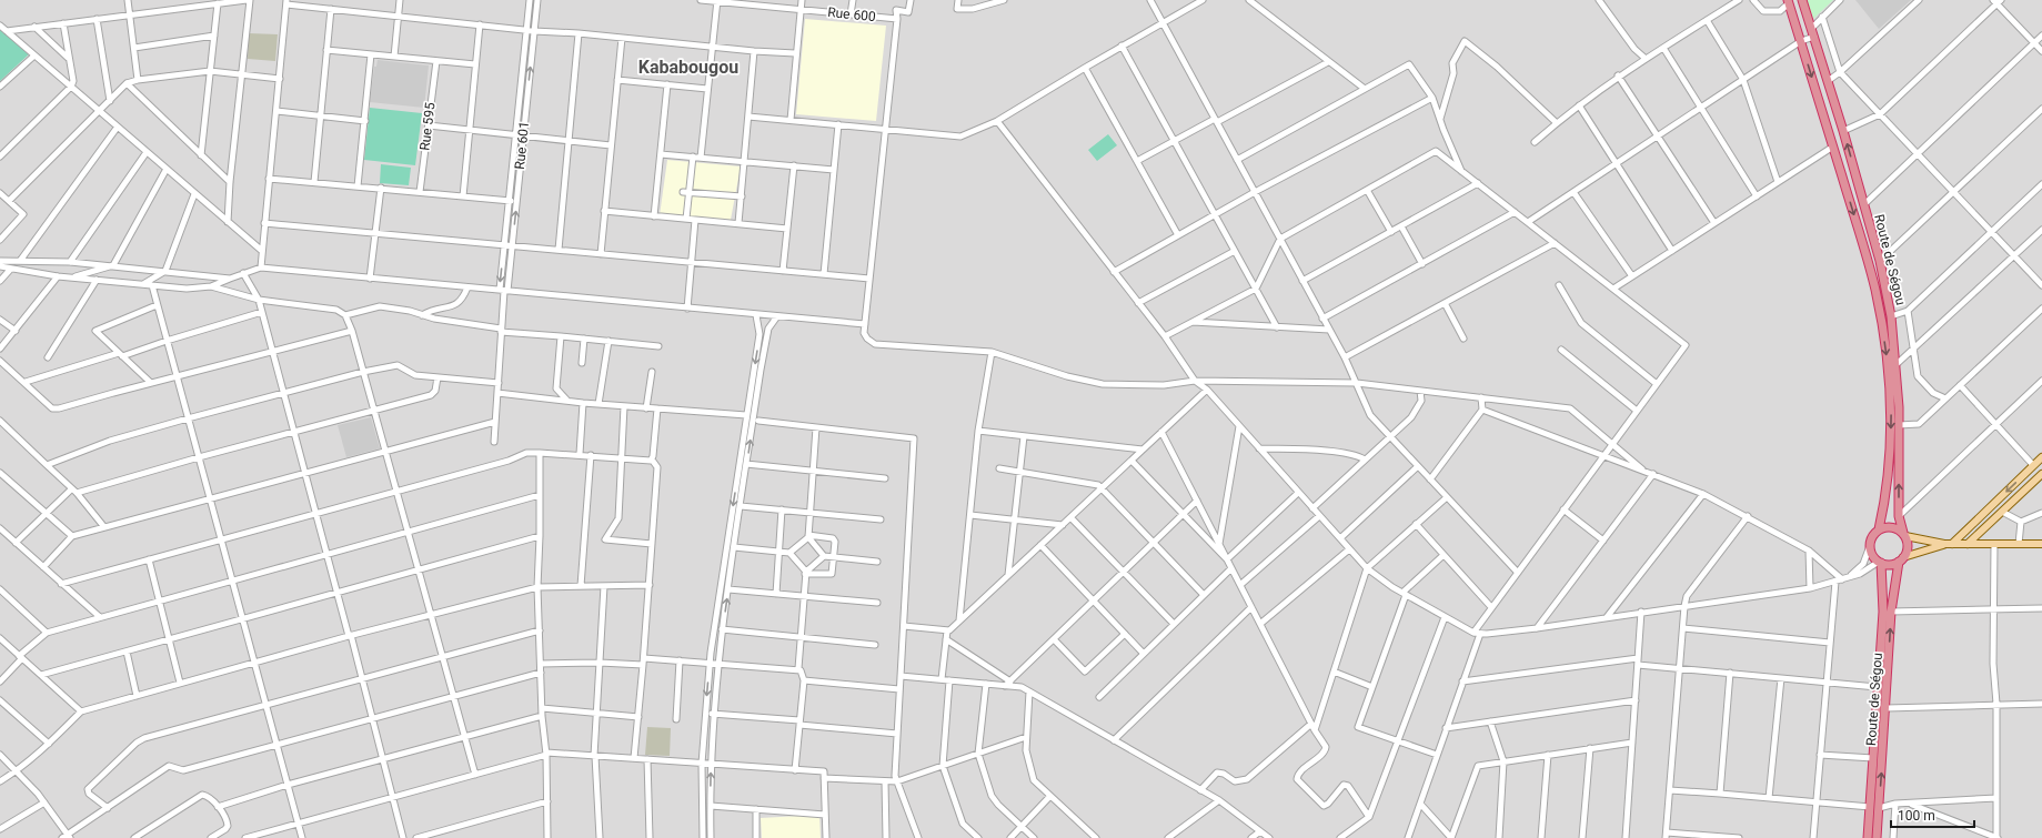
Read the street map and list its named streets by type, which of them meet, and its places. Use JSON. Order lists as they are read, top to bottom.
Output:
{
  "streets": {
    "highway": ["Route de Ségou"],
    "street": ["Rue 600", "Rue 595", "Rue 601"]
  },
  "districts": ["Kababougou"],
  "scale_bar": "100 m"
}
